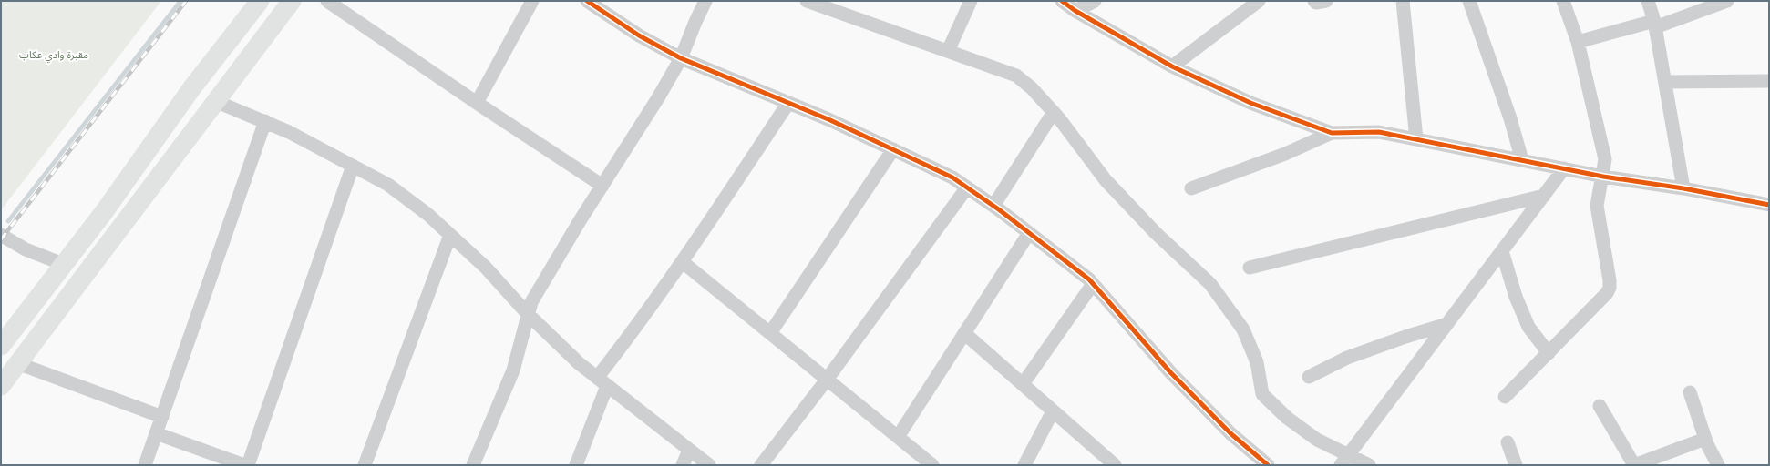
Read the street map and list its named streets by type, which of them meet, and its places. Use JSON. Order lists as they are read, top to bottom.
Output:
{
  "parks": ["مقبرة وادي عكاب"]
}
